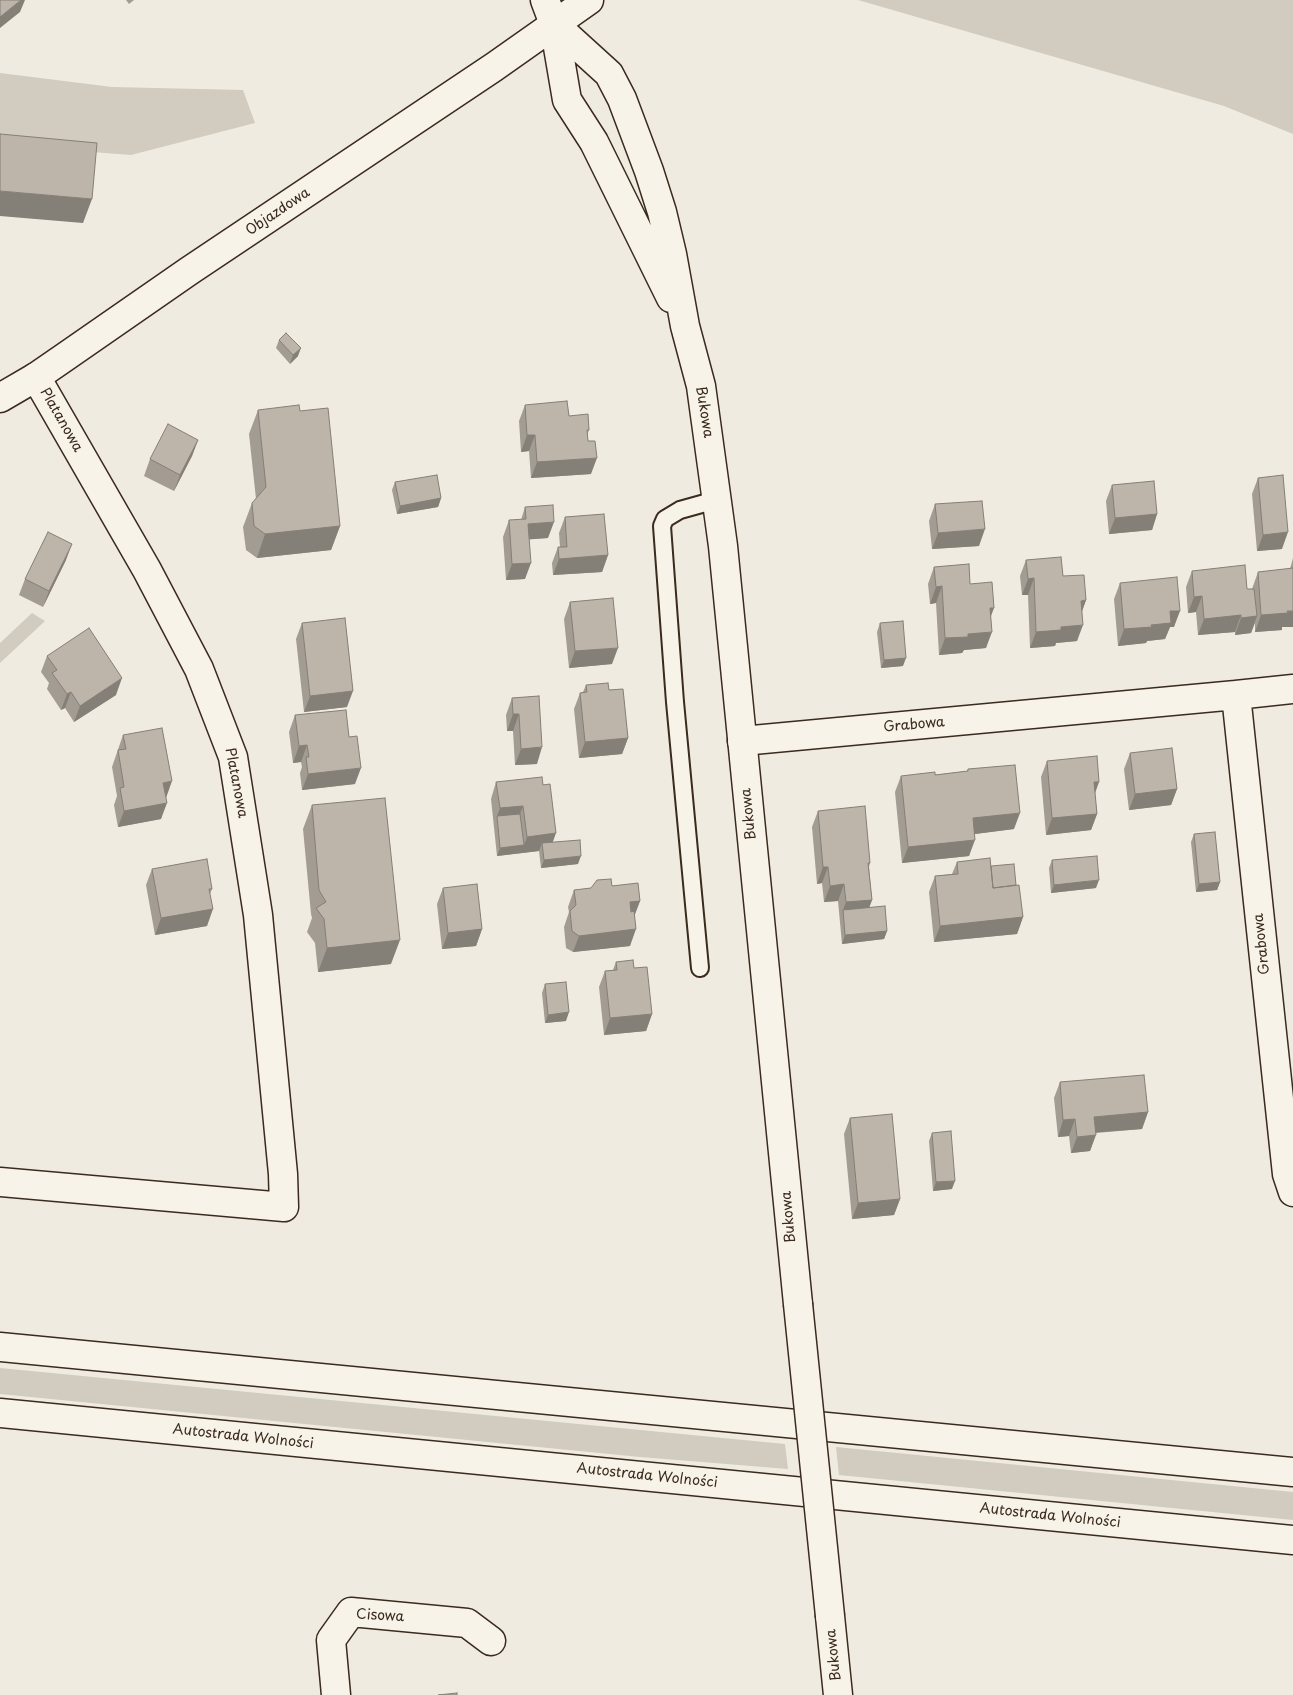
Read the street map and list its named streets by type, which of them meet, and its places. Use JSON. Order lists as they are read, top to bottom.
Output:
{
  "streets": {
    "main road": [
      "Objazdowa",
      "Bukowa",
      "Platanowa",
      "Grabowa",
      "Autostrada Wolności",
      "Cisowa"
    ]
  },
  "crossings": [
    ["Objazdowa", "Bukowa"],
    ["Objazdowa", "Platanowa"],
    ["Bukowa", "Grabowa"]
  ]
}
